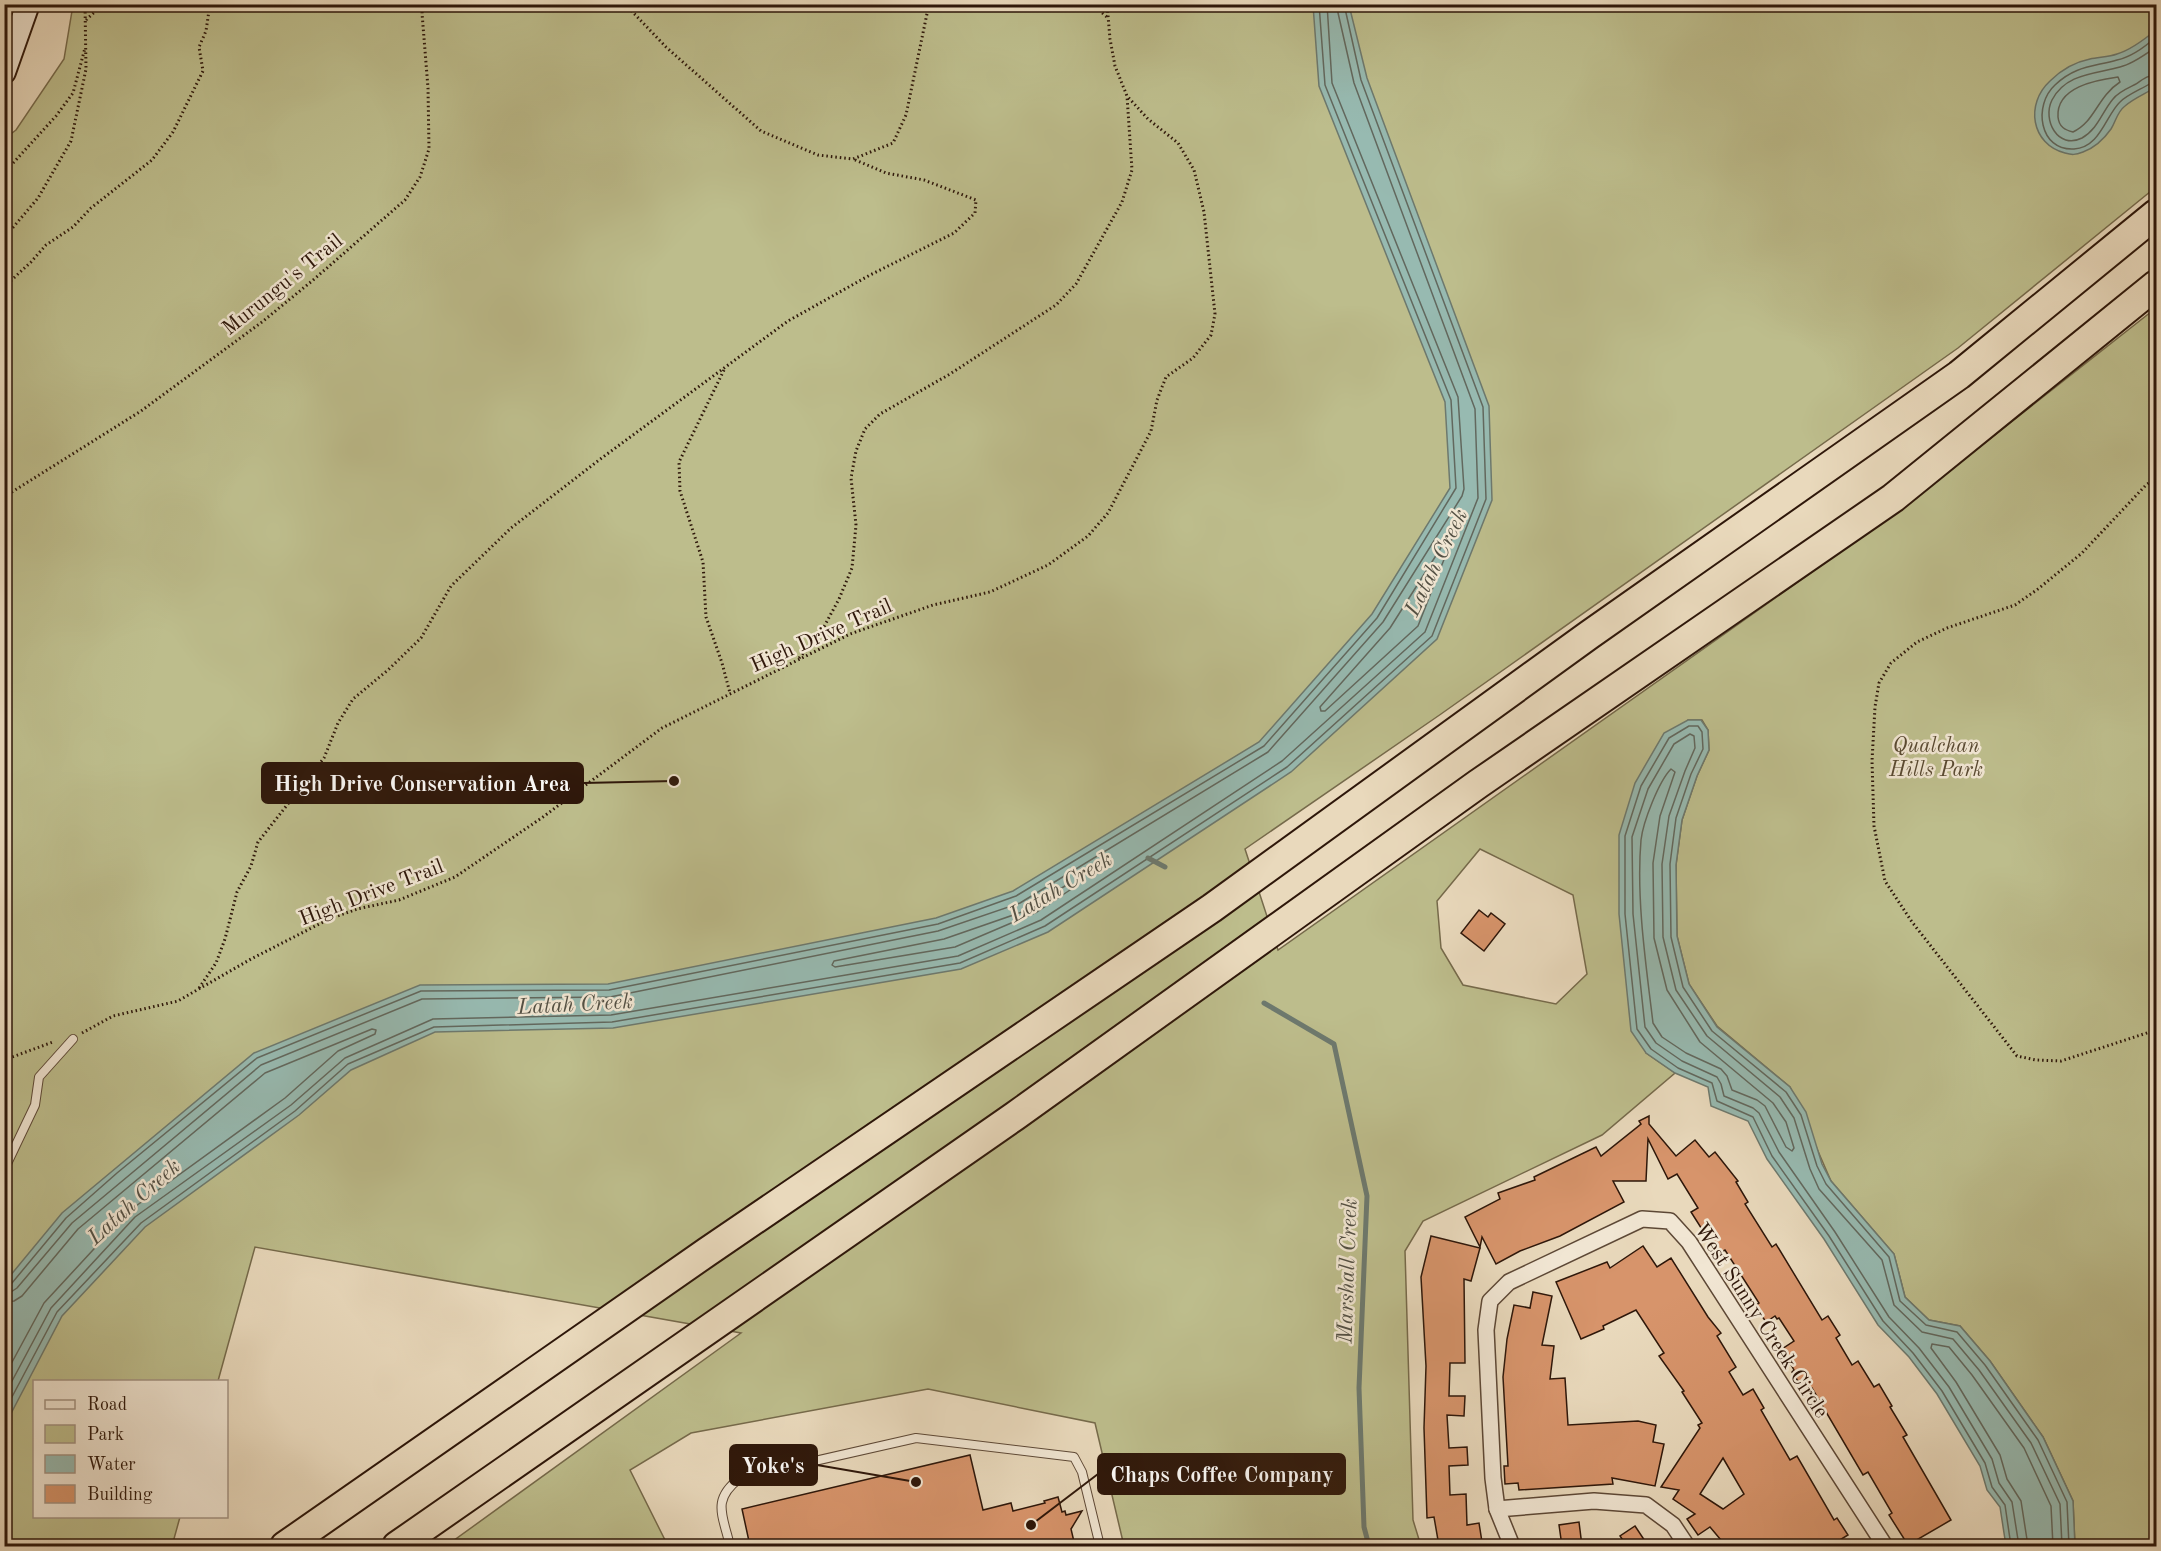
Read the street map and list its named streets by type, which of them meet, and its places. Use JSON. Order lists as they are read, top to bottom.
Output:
{
  "streets": {
    "street": ["West Sunny Creek Circle"],
    "path": ["Murungu's Trail", "High Drive Trail"]
  },
  "water": ["Latah Creek", "Marshall Creek"],
  "parks": ["Qualchan Hills Park"],
  "places": ["High Drive Conservation Area", "Yoke's", "Chaps Coffee Company"],
  "legend": [
    "Road",
    "Park",
    "Water",
    "Building"
  ]
}
